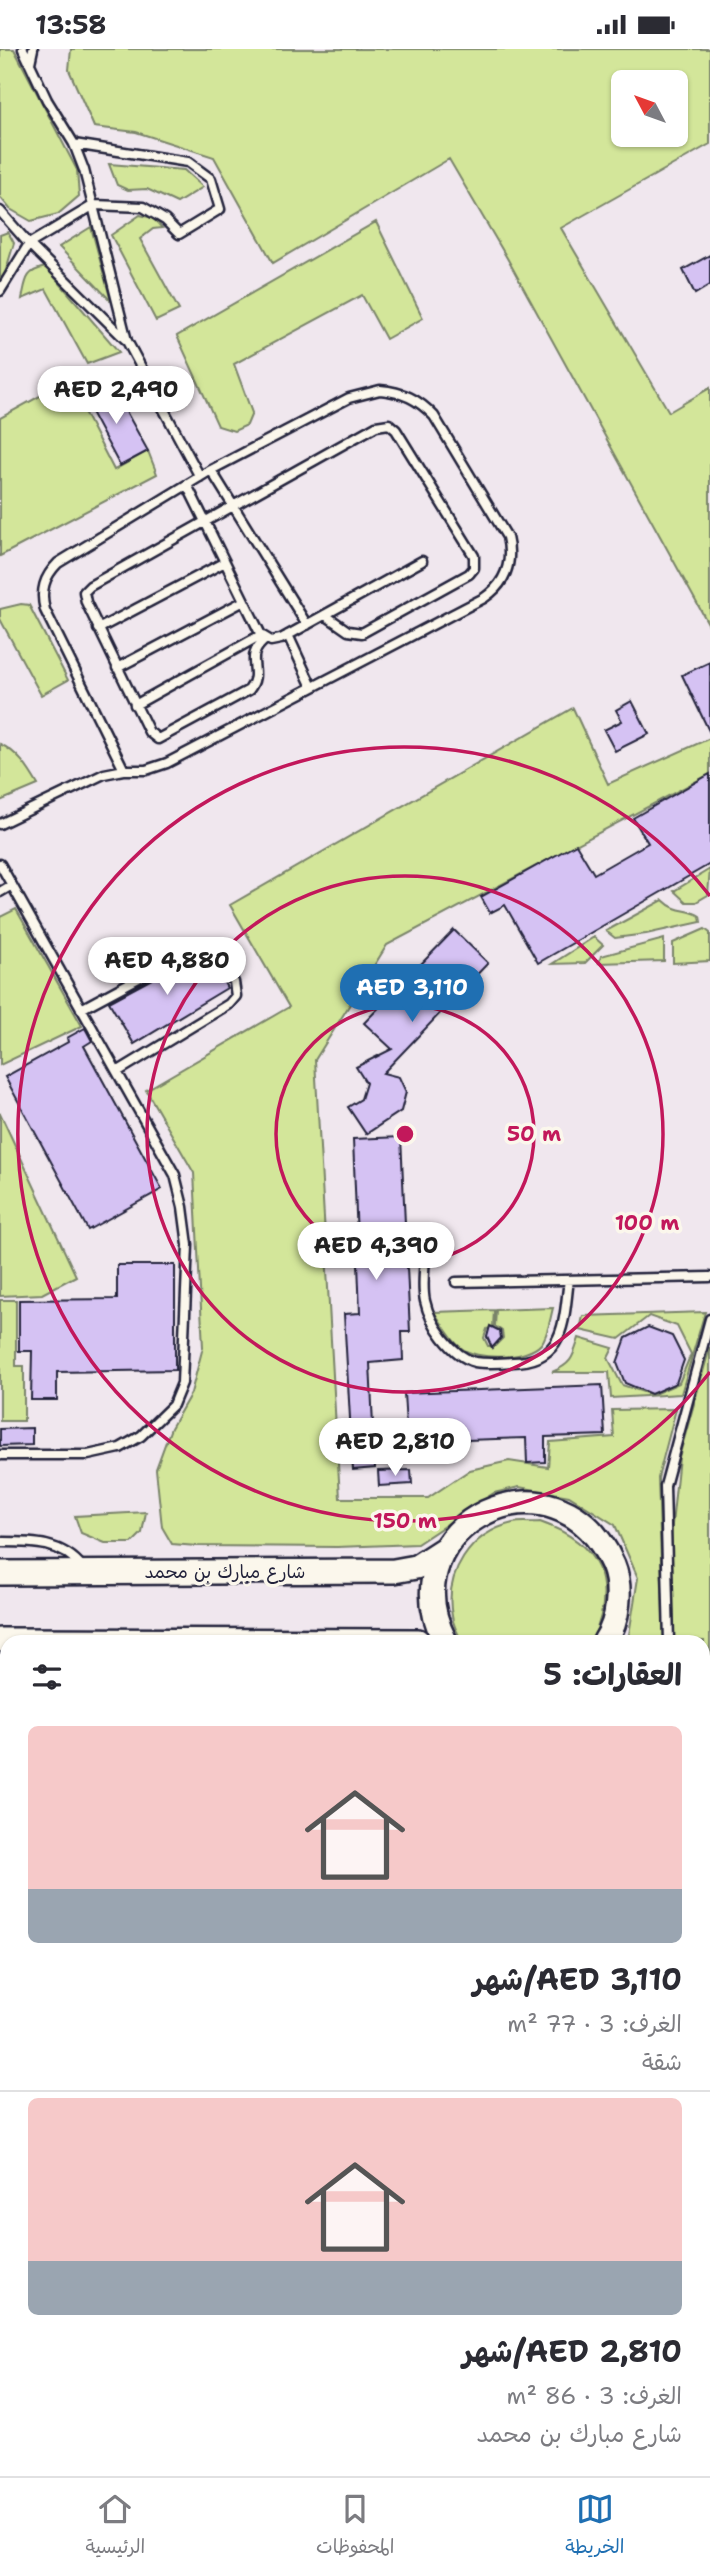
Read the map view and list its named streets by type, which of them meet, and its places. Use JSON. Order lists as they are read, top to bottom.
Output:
{
  "streets": {
    "street": ["شارع مبارك بن محمد"]
  },
  "north": "top left",
  "page": {
    "status": "13:58",
    "price": [
      "AED 2,490",
      "AED 4,880",
      "AED 3,110",
      "AED 4,390",
      "AED 2,810"
    ],
    "heading": "العقارات: 5",
    "list": [
      {
        "name": "AED 3,110/شهر",
        "note": "الغرف: 3 · 77 m² · شقة"
      },
      {
        "name": "AED 2,810/شهر",
        "note": "الغرف: 3 · 86 m² · شارع مبارك بن محمد"
      }
    ],
    "tabs": ["الخريطة", "المحفوظات", "الرئيسية"]
  },
  "rings": ["50 m", "100 m", "150 m"]
}
